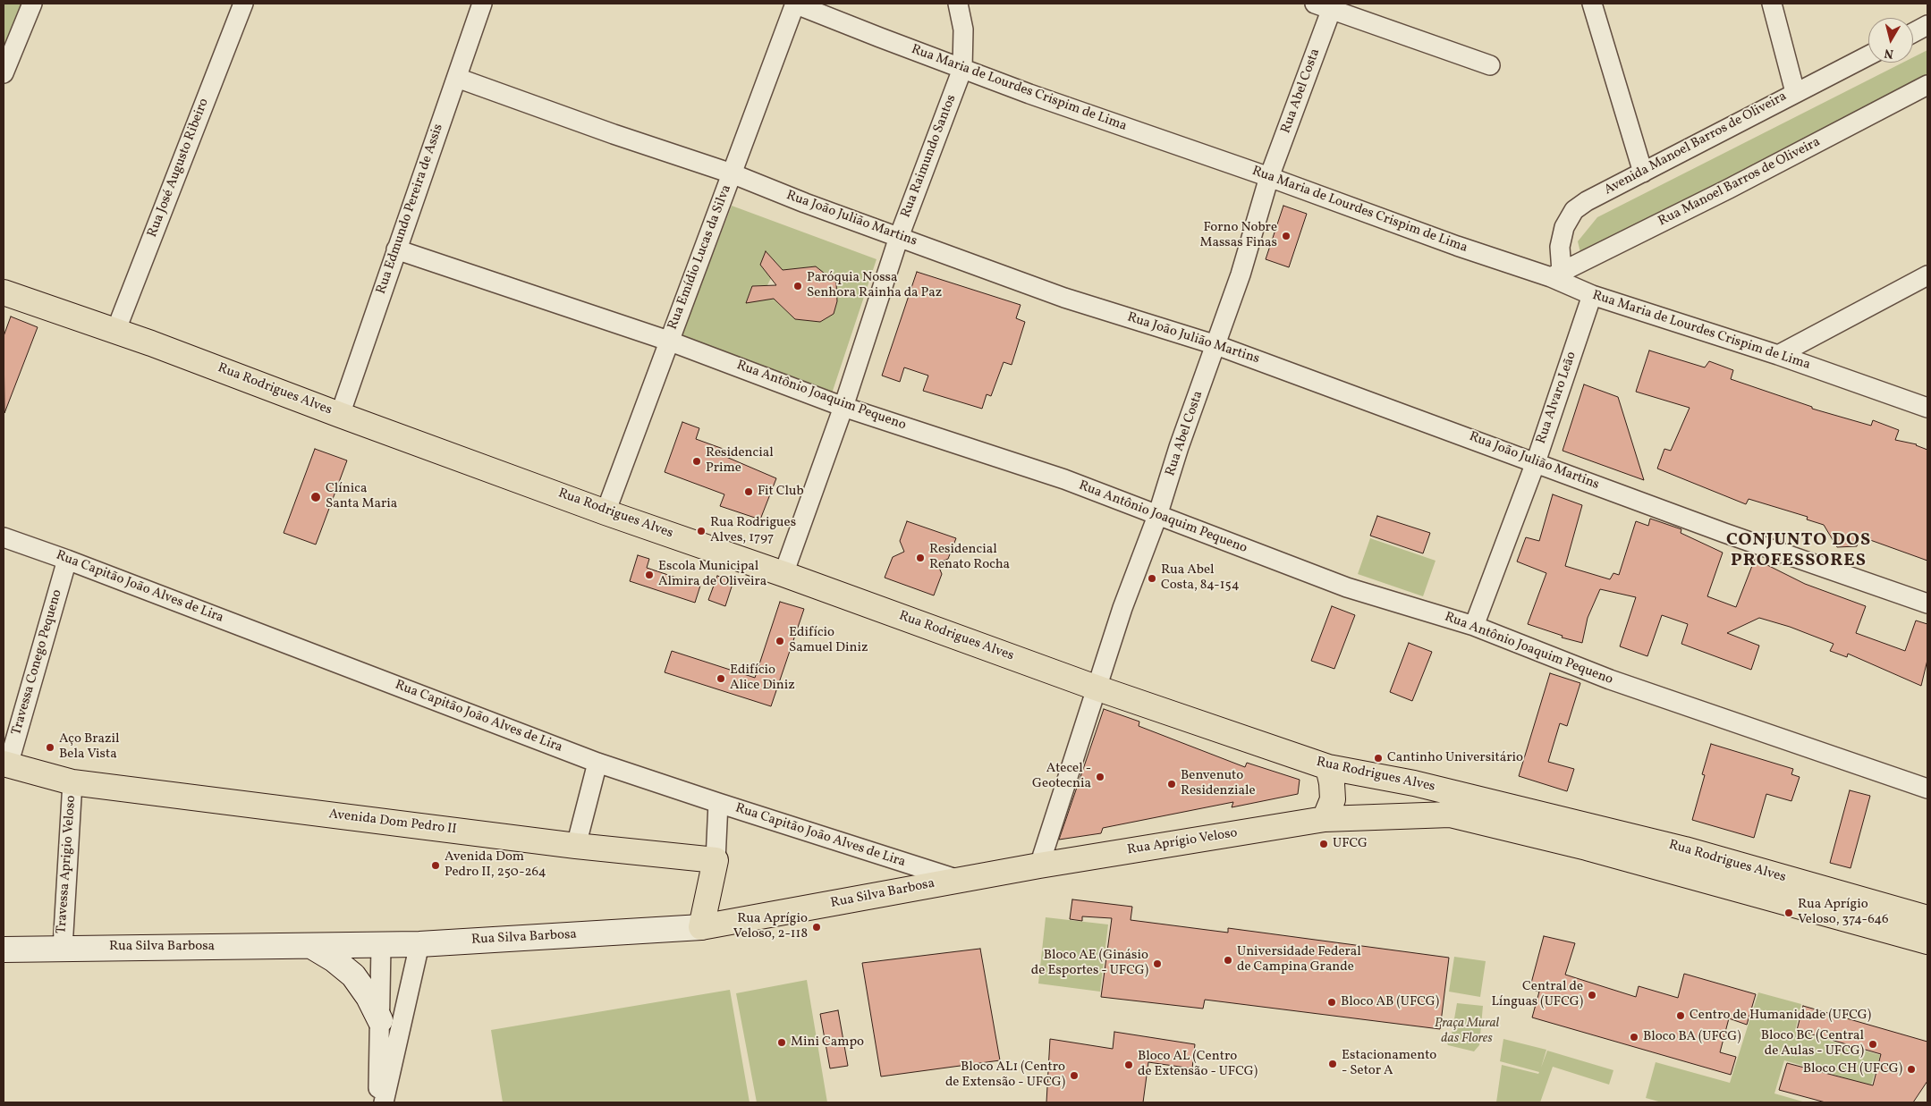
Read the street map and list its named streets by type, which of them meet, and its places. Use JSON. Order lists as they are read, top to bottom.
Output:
{
  "streets": {
    "main road": [
      "Rua Rodrigues Alves",
      "Avenida Dom Pedro II",
      "Rua Aprígio Veloso",
      "Rua Silva Barbosa"
    ],
    "street": [
      "Rua Maria de Lourdes Crispim de Lima",
      "Rua Abel Costa",
      "Avenida Manoel Barros de Oliveira",
      "Rua Raimundo Santos",
      "Rua José Augusto Ribeiro",
      "Rua Manoel Barros de Oliveira",
      "Rua Edmundo Pereira de Assis",
      "Rua João Julião Martins",
      "Rua Emídio Lucas da Silva",
      "Rua Antônio Joaquim Pequeno",
      "Rua Alvaro Leão",
      "Rua Capitão João Alves de Lira",
      "Travessa Conego Pequeno",
      "Travessa Aprigio Veloso"
    ]
  },
  "crossings": [
    ["Rua Maria de Lourdes Crispim de Lima", "Rua Abel Costa"],
    ["Rua Maria de Lourdes Crispim de Lima", "Avenida Manoel Barros de Oliveira"],
    ["Rua Maria de Lourdes Crispim de Lima", "Rua Raimundo Santos"],
    ["Rua Maria de Lourdes Crispim de Lima", "Rua Manoel Barros de Oliveira"],
    ["Rua Maria de Lourdes Crispim de Lima", "Rua Emídio Lucas da Silva"],
    ["Rua Maria de Lourdes Crispim de Lima", "Rua Alvaro Leão"],
    ["Rua Abel Costa", "Rua João Julião Martins"],
    ["Rua Abel Costa", "Rua Rodrigues Alves"],
    ["Rua Abel Costa", "Rua Antônio Joaquim Pequeno"],
    ["Rua Abel Costa", "Rua Aprígio Veloso"],
    ["Rua Abel Costa", "Rua Silva Barbosa"],
    ["Avenida Manoel Barros de Oliveira", "Rua Manoel Barros de Oliveira"],
    ["Rua Raimundo Santos", "Rua João Julião Martins"],
    ["Rua Raimundo Santos", "Rua Rodrigues Alves"],
    ["Rua Raimundo Santos", "Rua Antônio Joaquim Pequeno"],
    ["Rua José Augusto Ribeiro", "Rua Rodrigues Alves"],
    ["Rua Edmundo Pereira de Assis", "Rua João Julião Martins"],
    ["Rua Edmundo Pereira de Assis", "Rua Rodrigues Alves"],
    ["Rua Edmundo Pereira de Assis", "Rua Antônio Joaquim Pequeno"],
    ["Rua João Julião Martins", "Rua Emídio Lucas da Silva"],
    ["Rua João Julião Martins", "Rua Alvaro Leão"],
    ["Rua Emídio Lucas da Silva", "Rua Rodrigues Alves"],
    ["Rua Emídio Lucas da Silva", "Rua Antônio Joaquim Pequeno"],
    ["Rua Rodrigues Alves", "Rua Aprígio Veloso"],
    ["Rua Antônio Joaquim Pequeno", "Rua Alvaro Leão"],
    ["Rua Capitão João Alves de Lira", "Travessa Conego Pequeno"],
    ["Rua Capitão João Alves de Lira", "Rua Silva Barbosa"],
    ["Travessa Conego Pequeno", "Avenida Dom Pedro II"],
    ["Avenida Dom Pedro II", "Travessa Aprigio Veloso"],
    ["Rua Aprígio Veloso", "Rua Silva Barbosa"],
    ["Travessa Aprigio Veloso", "Rua Silva Barbosa"]
  ],
  "districts": ["CONJUNTO DOS PROFESSORES"],
  "parks": ["Praça Mural das Flores"],
  "places": [
    "Forno Nobre Massas Finas",
    "Paróquia Nossa Senhora Rainha da Paz",
    "Residencial Prime",
    "Fit Club",
    "Clínica Santa Maria",
    "Rua Rodrigues Alves, 1797",
    "Residencial Renato Rocha",
    "Escola Municipal Almira de Oliveira",
    "Rua Abel Costa, 84-154",
    "Edifício Samuel Diniz",
    "Edifício Alice Diniz",
    "Aço Brazil Bela Vista",
    "Cantinho Universitário",
    "Atecel - Geotecnia",
    "Benvenuto Residenziale",
    "UFCG",
    "Avenida Dom Pedro II, 250-264",
    "Rua Aprígio Veloso, 374-646",
    "Rua Aprígio Veloso, 2-118",
    "Universidade Federal de Campina Grande",
    "Bloco AE (Ginásio de Esportes - UFCG)",
    "Central de Línguas (UFCG)",
    "Bloco AB (UFCG)",
    "Centro de Humanidade (UFCG)",
    "Bloco BA (UFCG)",
    "Mini Campo",
    "Bloco BC (Central de Aulas - UFCG)",
    "Estacionamento - Setor A",
    "Bloco AL (Centro de Extensão - UFCG)",
    "Bloco CH (UFCG)",
    "Bloco AL1 (Centro de Extensão - UFCG)"
  ],
  "north": "bottom"
}
